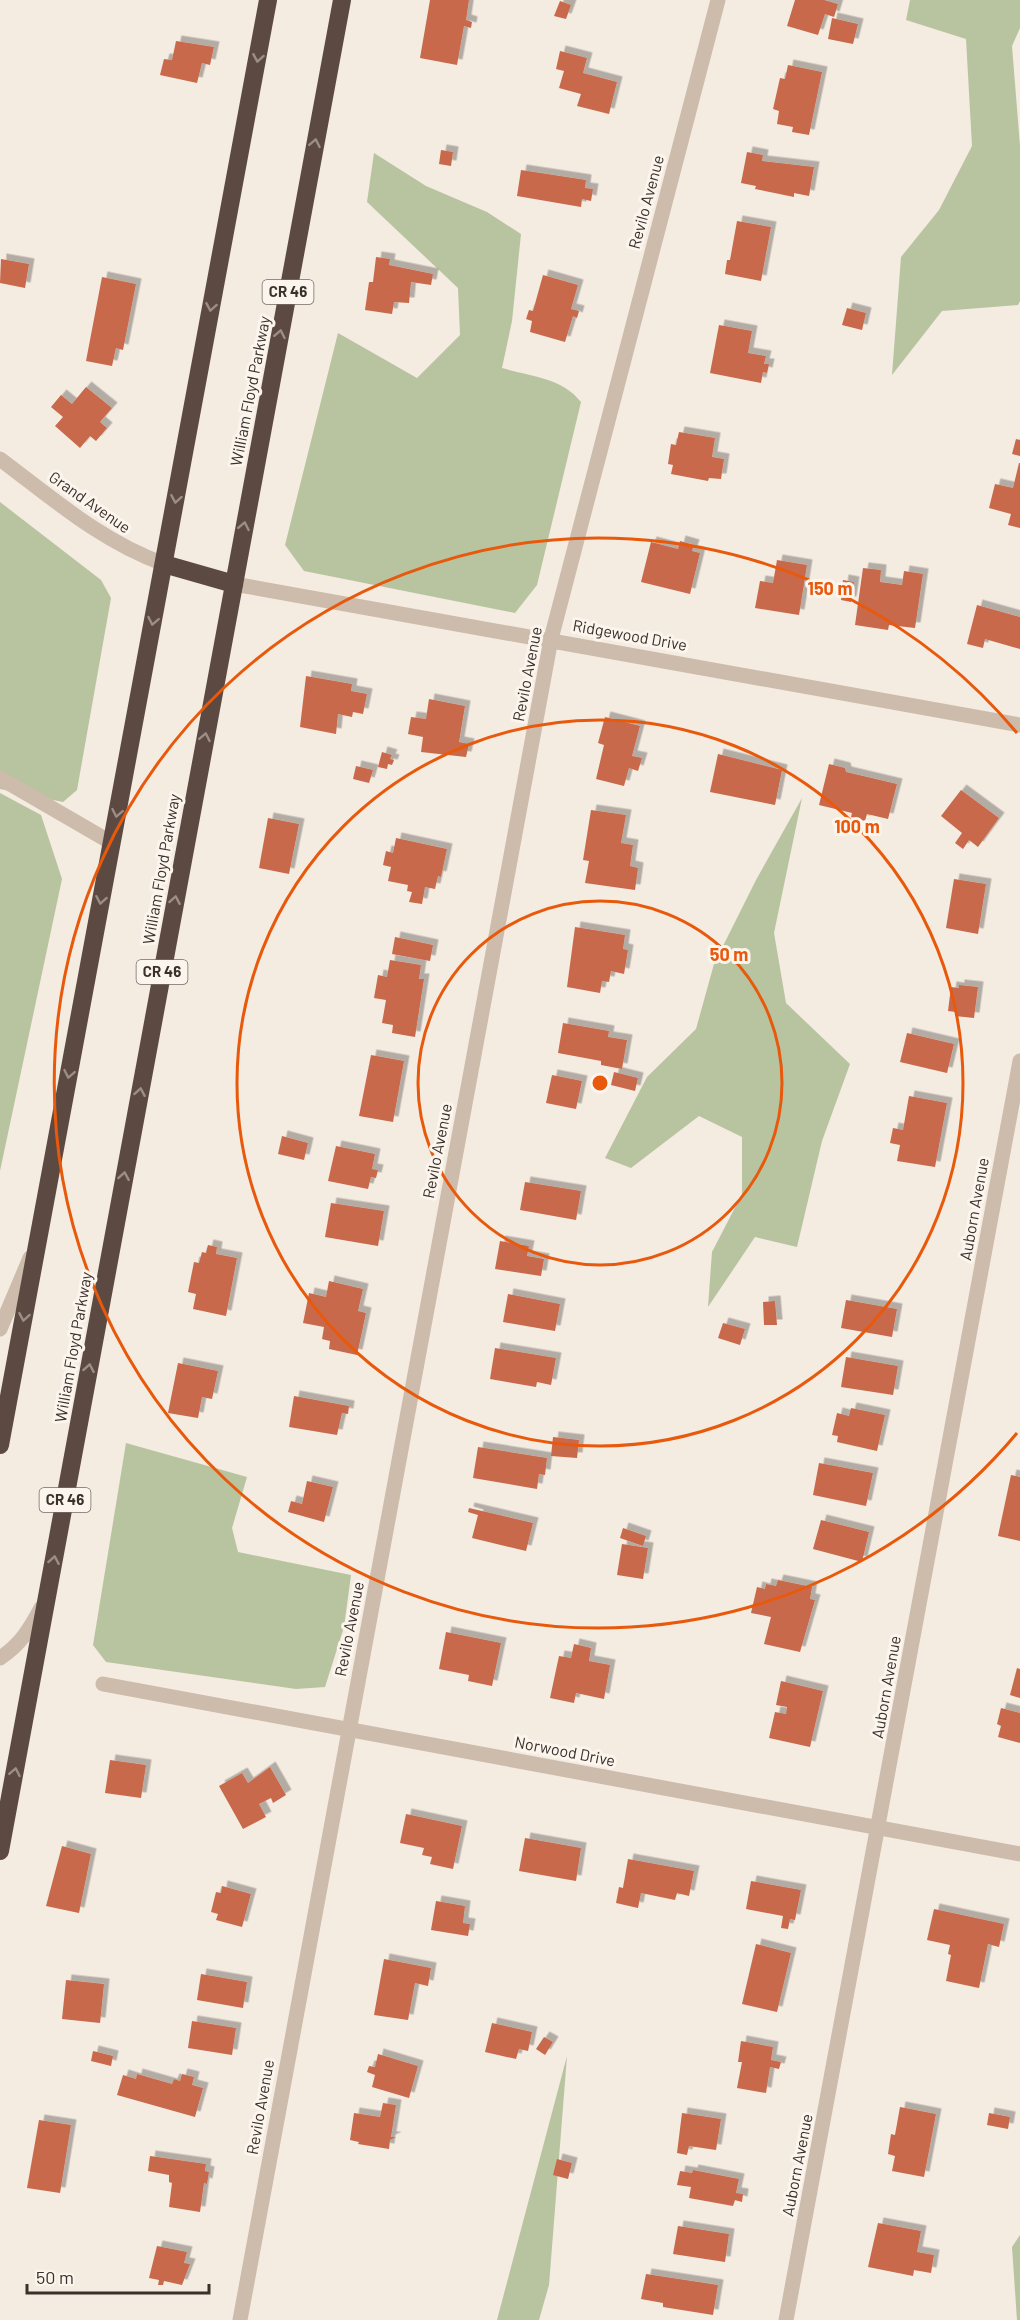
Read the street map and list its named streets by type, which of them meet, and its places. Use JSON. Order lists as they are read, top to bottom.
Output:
{
  "streets": {
    "highway": ["CR 46", "William Floyd Parkway"],
    "street": [
      "Revilo Avenue",
      "Grand Avenue",
      "Ridgewood Drive",
      "Auborn Avenue",
      "Norwood Drive"
    ]
  },
  "crossings": [
    ["Revilo Avenue", "Ridgewood Drive"],
    ["Revilo Avenue", "Norwood Drive"],
    ["William Floyd Parkway", "Ridgewood Drive"],
    ["Auborn Avenue", "Norwood Drive"]
  ],
  "scale_bar": "50 m",
  "rings": ["150 m", "100 m", "50 m"]
}
